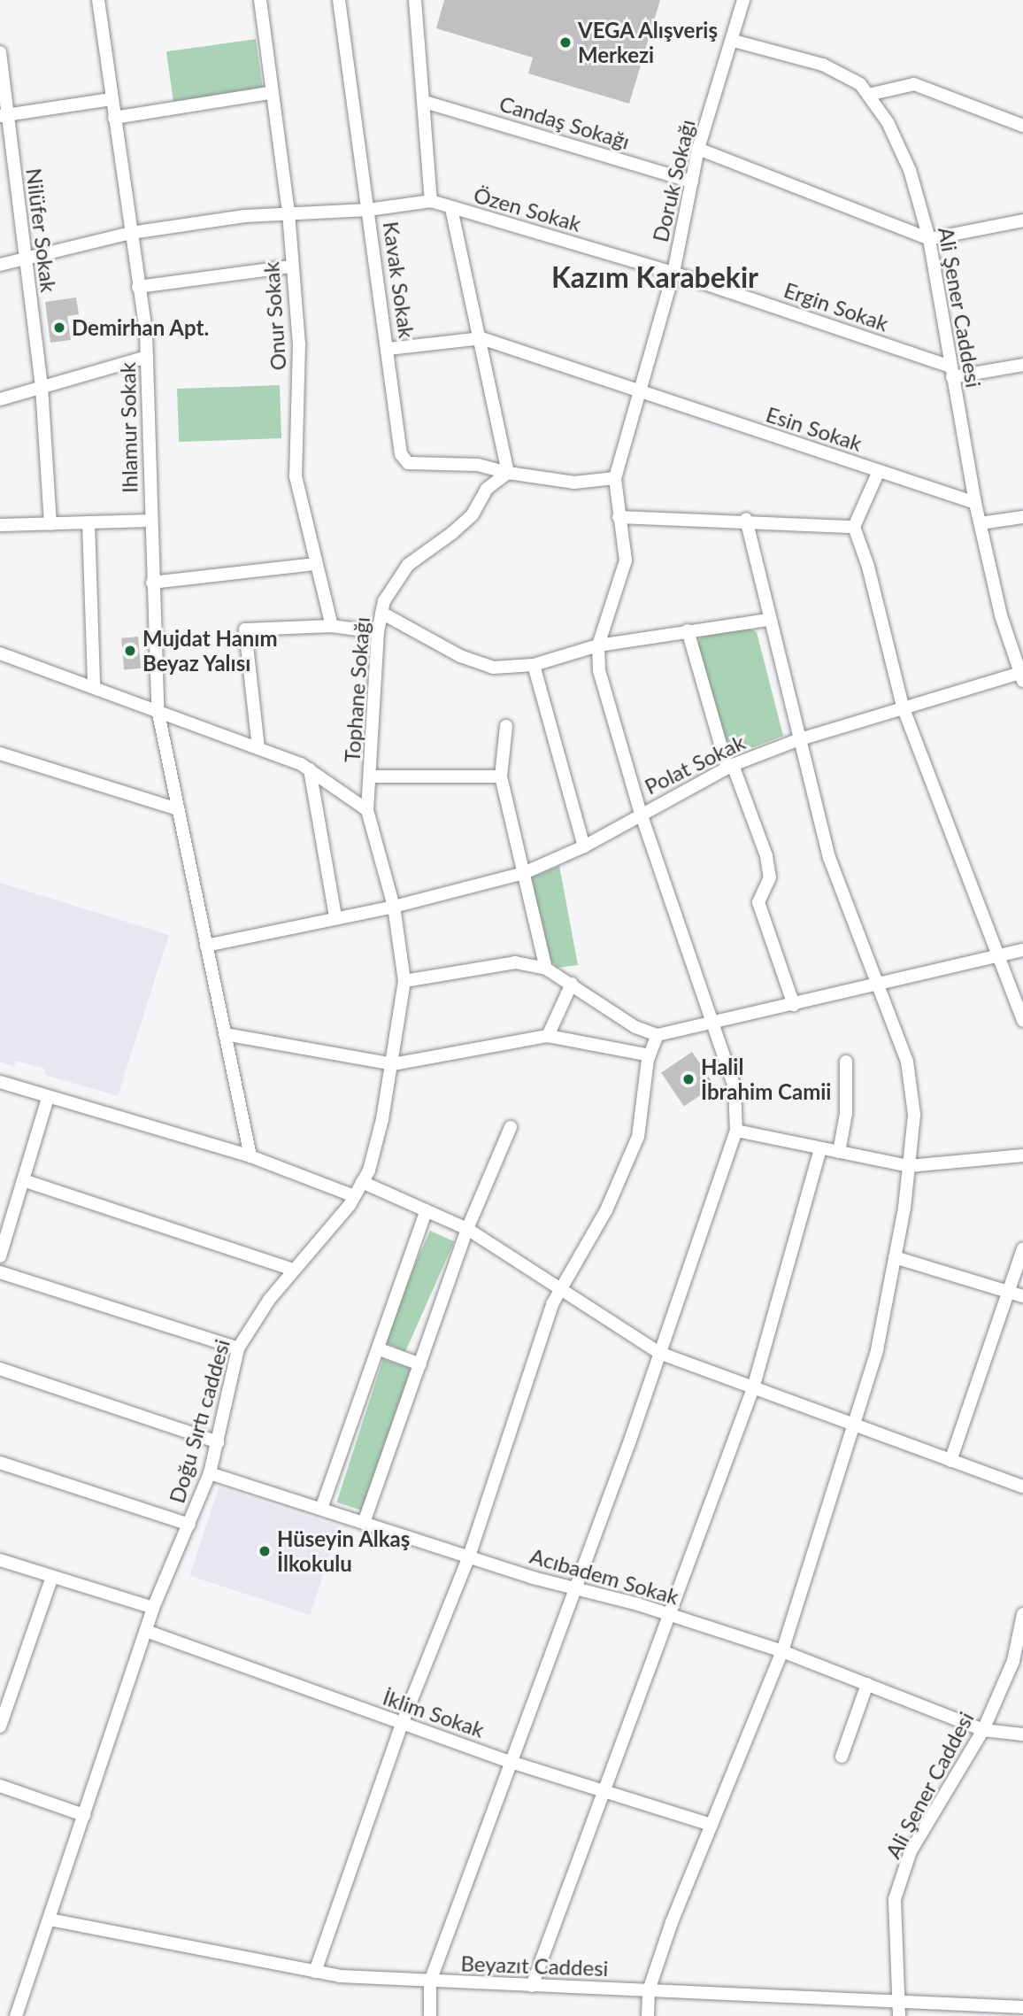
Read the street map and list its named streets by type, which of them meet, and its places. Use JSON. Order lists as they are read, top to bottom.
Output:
{
  "streets": {
    "street": [
      "Candaş Sokağı",
      "Doruk Sokağı",
      "Özen Sokak",
      "Nilüfer Sokak",
      "Kavak Sokak",
      "Ergin Sokak",
      "Ali Şener Caddesi",
      "Onur Sokak",
      "Ihlamur Sokak",
      "Esin Sokak",
      "Tophane Sokağı",
      "Polat Sokak",
      "Doğu Sırtı caddesi",
      "Acıbadem Sokak",
      "İklim Sokak",
      "Beyazıt Caddesi"
    ]
  },
  "crossings": [
    ["Candaş Sokağı", "Doruk Sokağı"],
    ["Doruk Sokağı", "Özen Sokak"],
    ["Doruk Sokağı", "Ergin Sokak"],
    ["Doruk Sokağı", "Ali Şener Caddesi"],
    ["Doruk Sokağı", "Esin Sokak"],
    ["Özen Sokak", "Nilüfer Sokak"],
    ["Özen Sokak", "Kavak Sokak"],
    ["Özen Sokak", "Ergin Sokak"],
    ["Özen Sokak", "Onur Sokak"],
    ["Özen Sokak", "Ihlamur Sokak"],
    ["Kavak Sokak", "Tophane Sokağı"],
    ["Ergin Sokak", "Ali Şener Caddesi"],
    ["Ali Şener Caddesi", "Esin Sokak"],
    ["Ali Şener Caddesi", "Polat Sokak"],
    ["Ali Şener Caddesi", "Acıbadem Sokak"],
    ["Ali Şener Caddesi", "Beyazıt Caddesi"],
    ["Ihlamur Sokak", "Polat Sokak"],
    ["Tophane Sokağı", "Doğu Sırtı caddesi"],
    ["Polat Sokak", "Doğu Sırtı caddesi"],
    ["Doğu Sırtı caddesi", "Acıbadem Sokak"],
    ["Doğu Sırtı caddesi", "İklim Sokak"],
    ["Doğu Sırtı caddesi", "Beyazıt Caddesi"]
  ],
  "districts": ["Kazım Karabekir"],
  "places": [
    "VEGA Alışveriş Merkezi",
    "Demirhan Apt.",
    "Mujdat Hanım Beyaz Yalısı",
    "Halil İbrahim Camii",
    "Hüseyin Alkaş İlkokulu"
  ]
}
